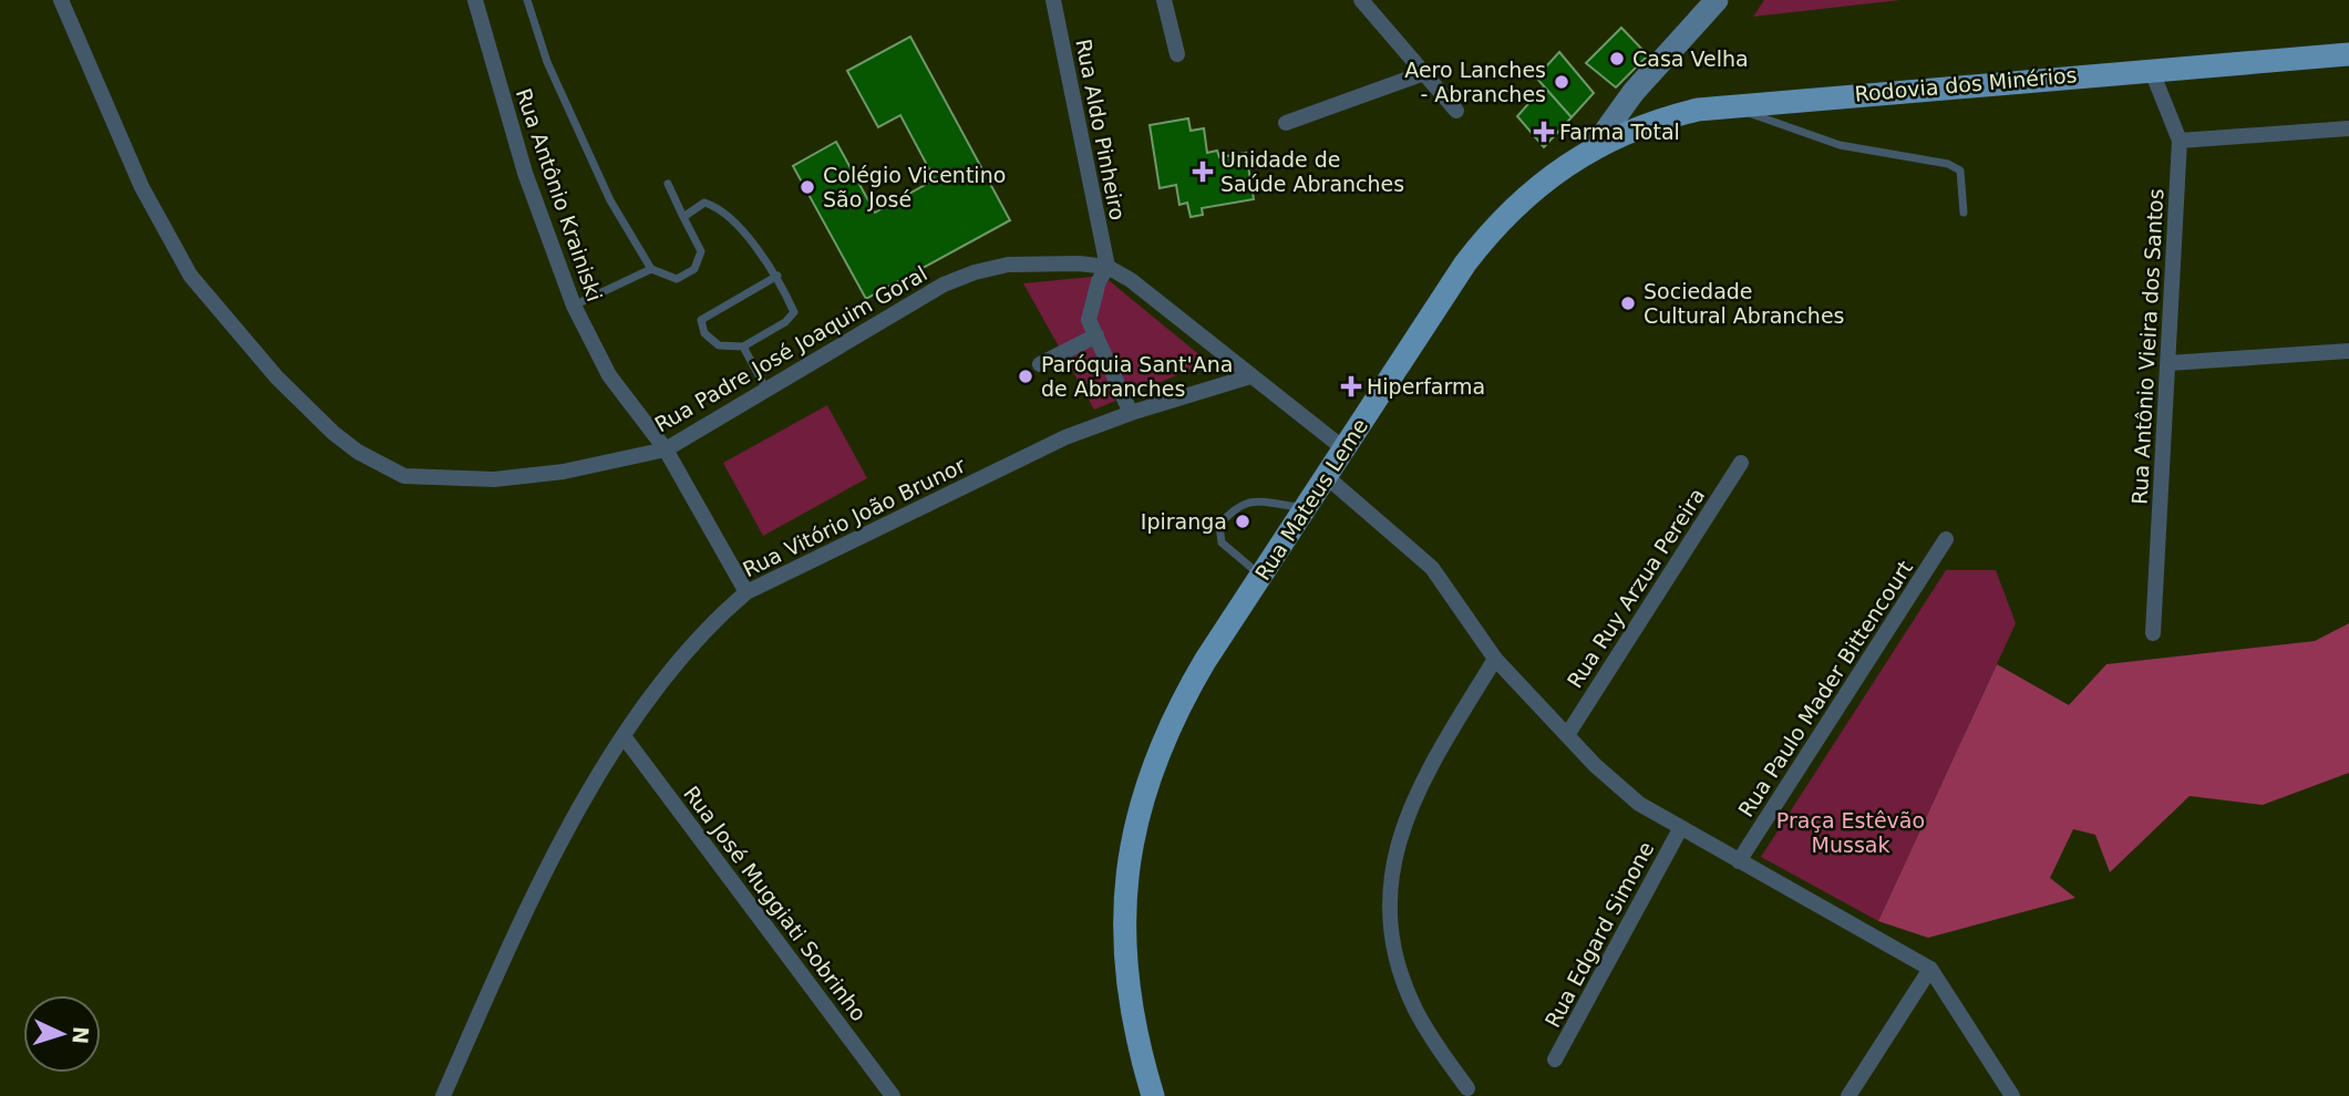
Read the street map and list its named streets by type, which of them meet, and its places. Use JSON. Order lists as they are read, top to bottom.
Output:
{
  "streets": {
    "main road": ["Rodovia dos Minérios", "Rua Mateus Leme"],
    "street": [
      "Rua Aldo Pinheiro",
      "Rua Antônio Krainiski",
      "Rua Antônio Vieira dos Santos",
      "Rua Padre José Joaquim Goral",
      "Rua Vitório João Brunor",
      "Rua Ruy Arzua Pereira",
      "Rua Paulo Mader Bittencourt",
      "Rua José Muggiati Sobrinho",
      "Rua Edgard Simone"
    ]
  },
  "crossings": [
    ["Rodovia dos Minérios", "Rua Antônio Vieira dos Santos"],
    ["Rodovia dos Minérios", "Rua Mateus Leme"],
    ["Rua Aldo Pinheiro", "Rua Padre José Joaquim Goral"],
    ["Rua Antônio Krainiski", "Rua Padre José Joaquim Goral"],
    ["Rua Antônio Krainiski", "Rua Vitório João Brunor"],
    ["Rua Padre José Joaquim Goral", "Rua Vitório João Brunor"],
    ["Rua Vitório João Brunor", "Rua José Muggiati Sobrinho"]
  ],
  "parks": ["Praça Estêvão Mussak"],
  "places": {
    "other": [
      "Casa Velha",
      "Aero Lanches - Abranches",
      "Colégio Vicentino São José",
      "Sociedade Cultural Abranches",
      "Paróquia Sant'Ana de Abranches",
      "Ipiranga"
    ],
    "health": ["Farma Total", "Unidade de Saúde Abranches", "Hiperfarma"]
  },
  "north": "right"
}
